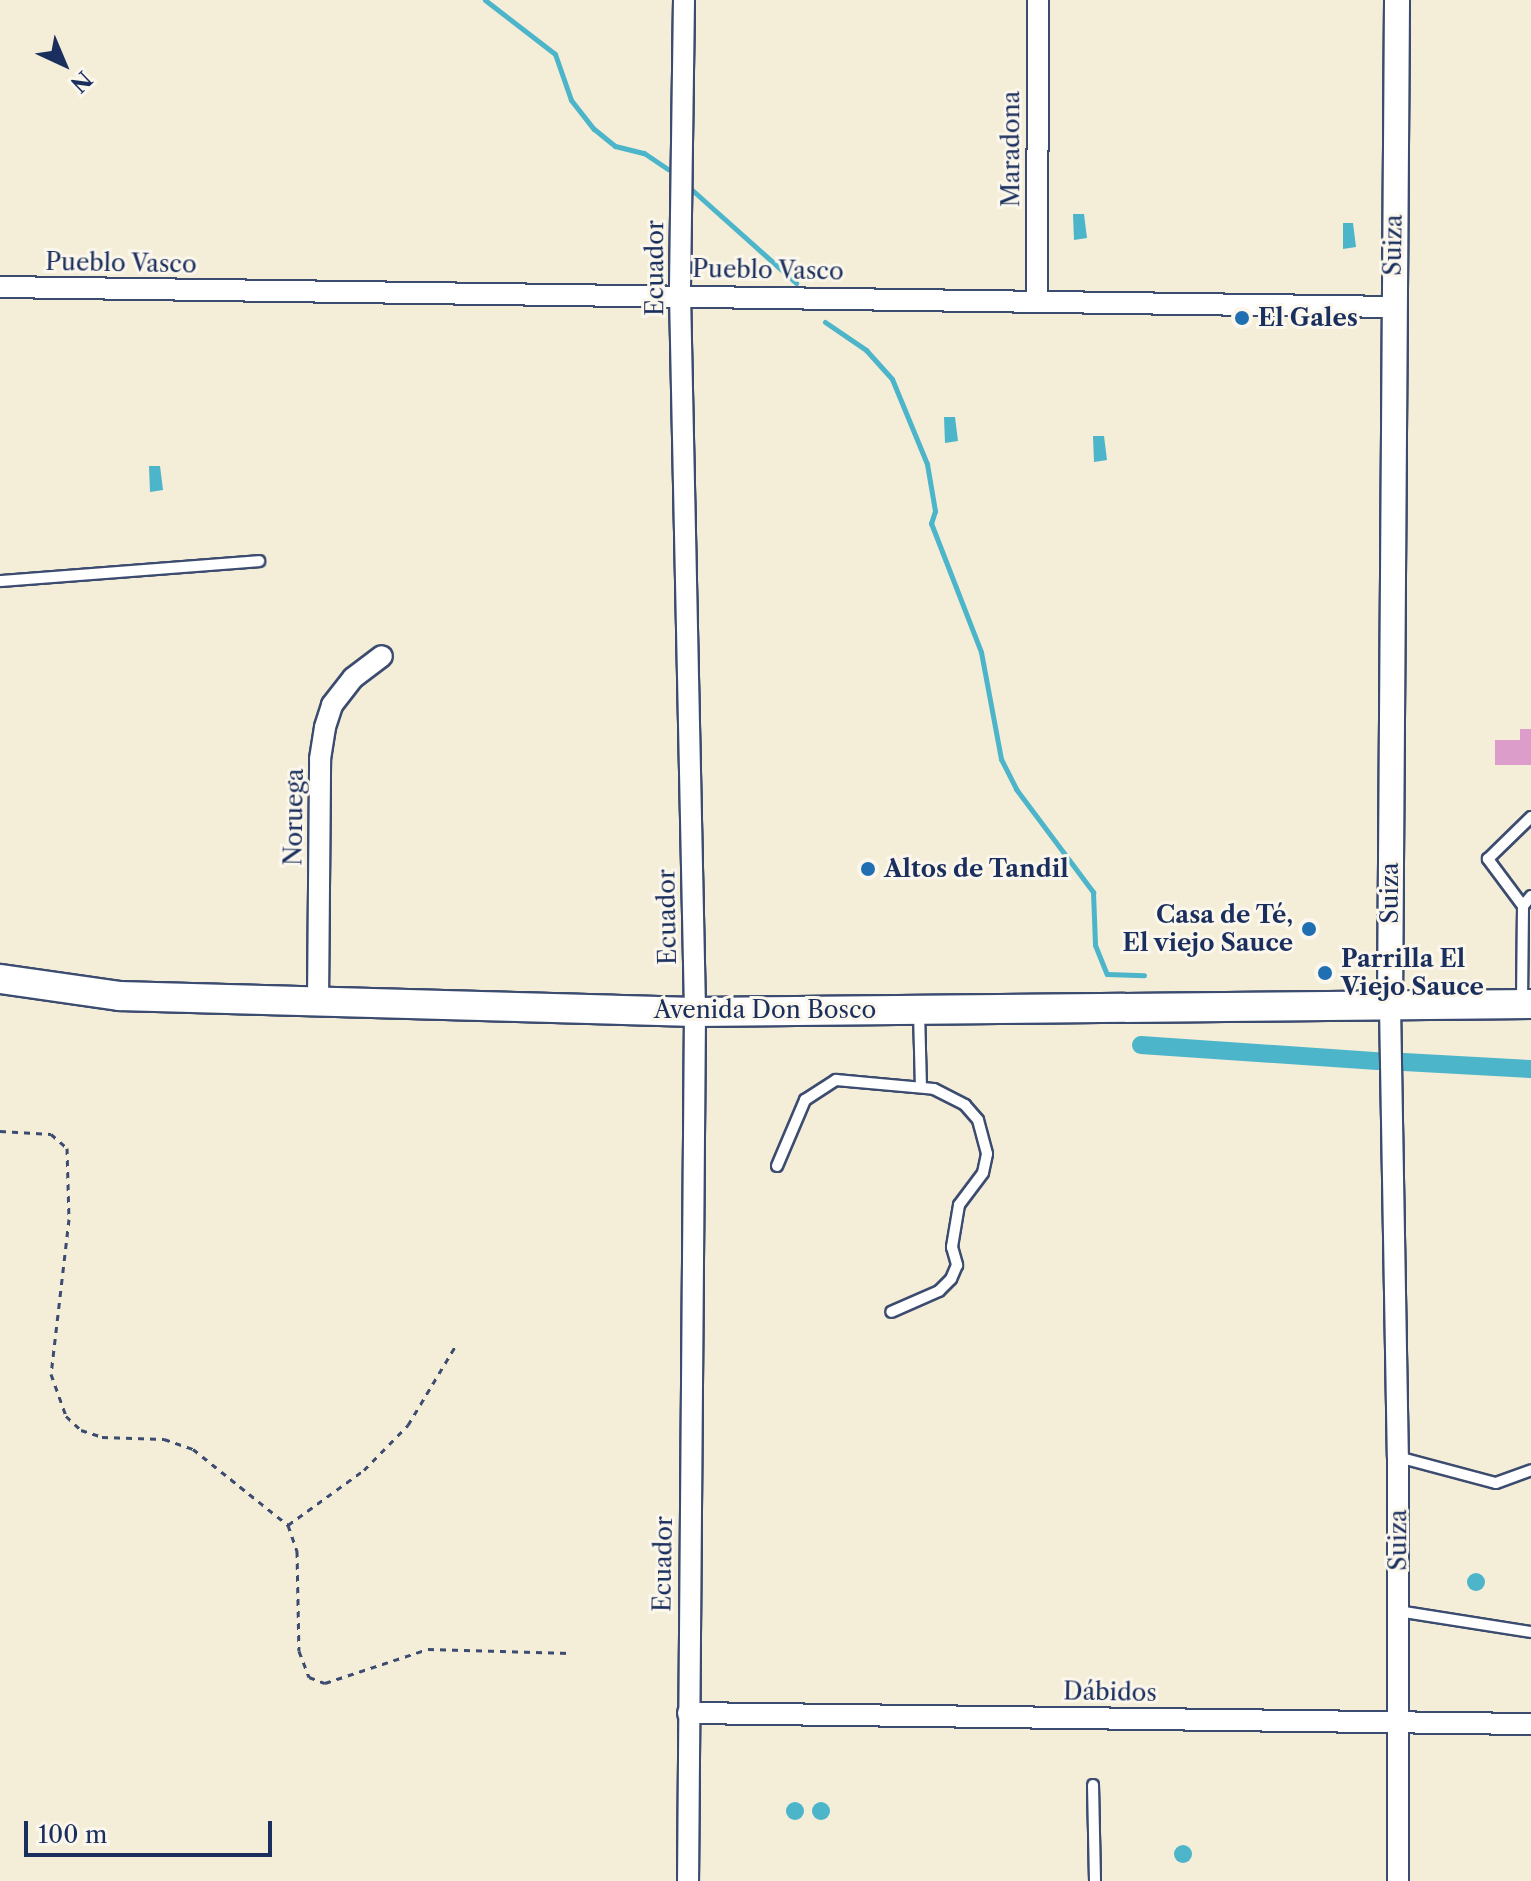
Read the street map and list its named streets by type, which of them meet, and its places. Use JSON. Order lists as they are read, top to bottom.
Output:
{
  "streets": {
    "main road": ["Avenida Don Bosco"],
    "street": [
      "Maradona",
      "Suiza",
      "Pueblo Vasco",
      "Ecuador",
      "Noruega",
      "Dábidos"
    ]
  },
  "crossings": [
    ["Maradona", "Pueblo Vasco"],
    ["Suiza", "Pueblo Vasco"],
    ["Suiza", "Avenida Don Bosco"],
    ["Suiza", "Dábidos"],
    ["Pueblo Vasco", "Ecuador"],
    ["Ecuador", "Avenida Don Bosco"],
    ["Ecuador", "Dábidos"],
    ["Noruega", "Avenida Don Bosco"]
  ],
  "places": [
    "El Gales",
    "Altos de Tandil",
    "Casa de Té, El viejo Sauce",
    "Parrilla El Viejo Sauce"
  ],
  "scale_bar": "100 m",
  "north": "bottom right"
}
